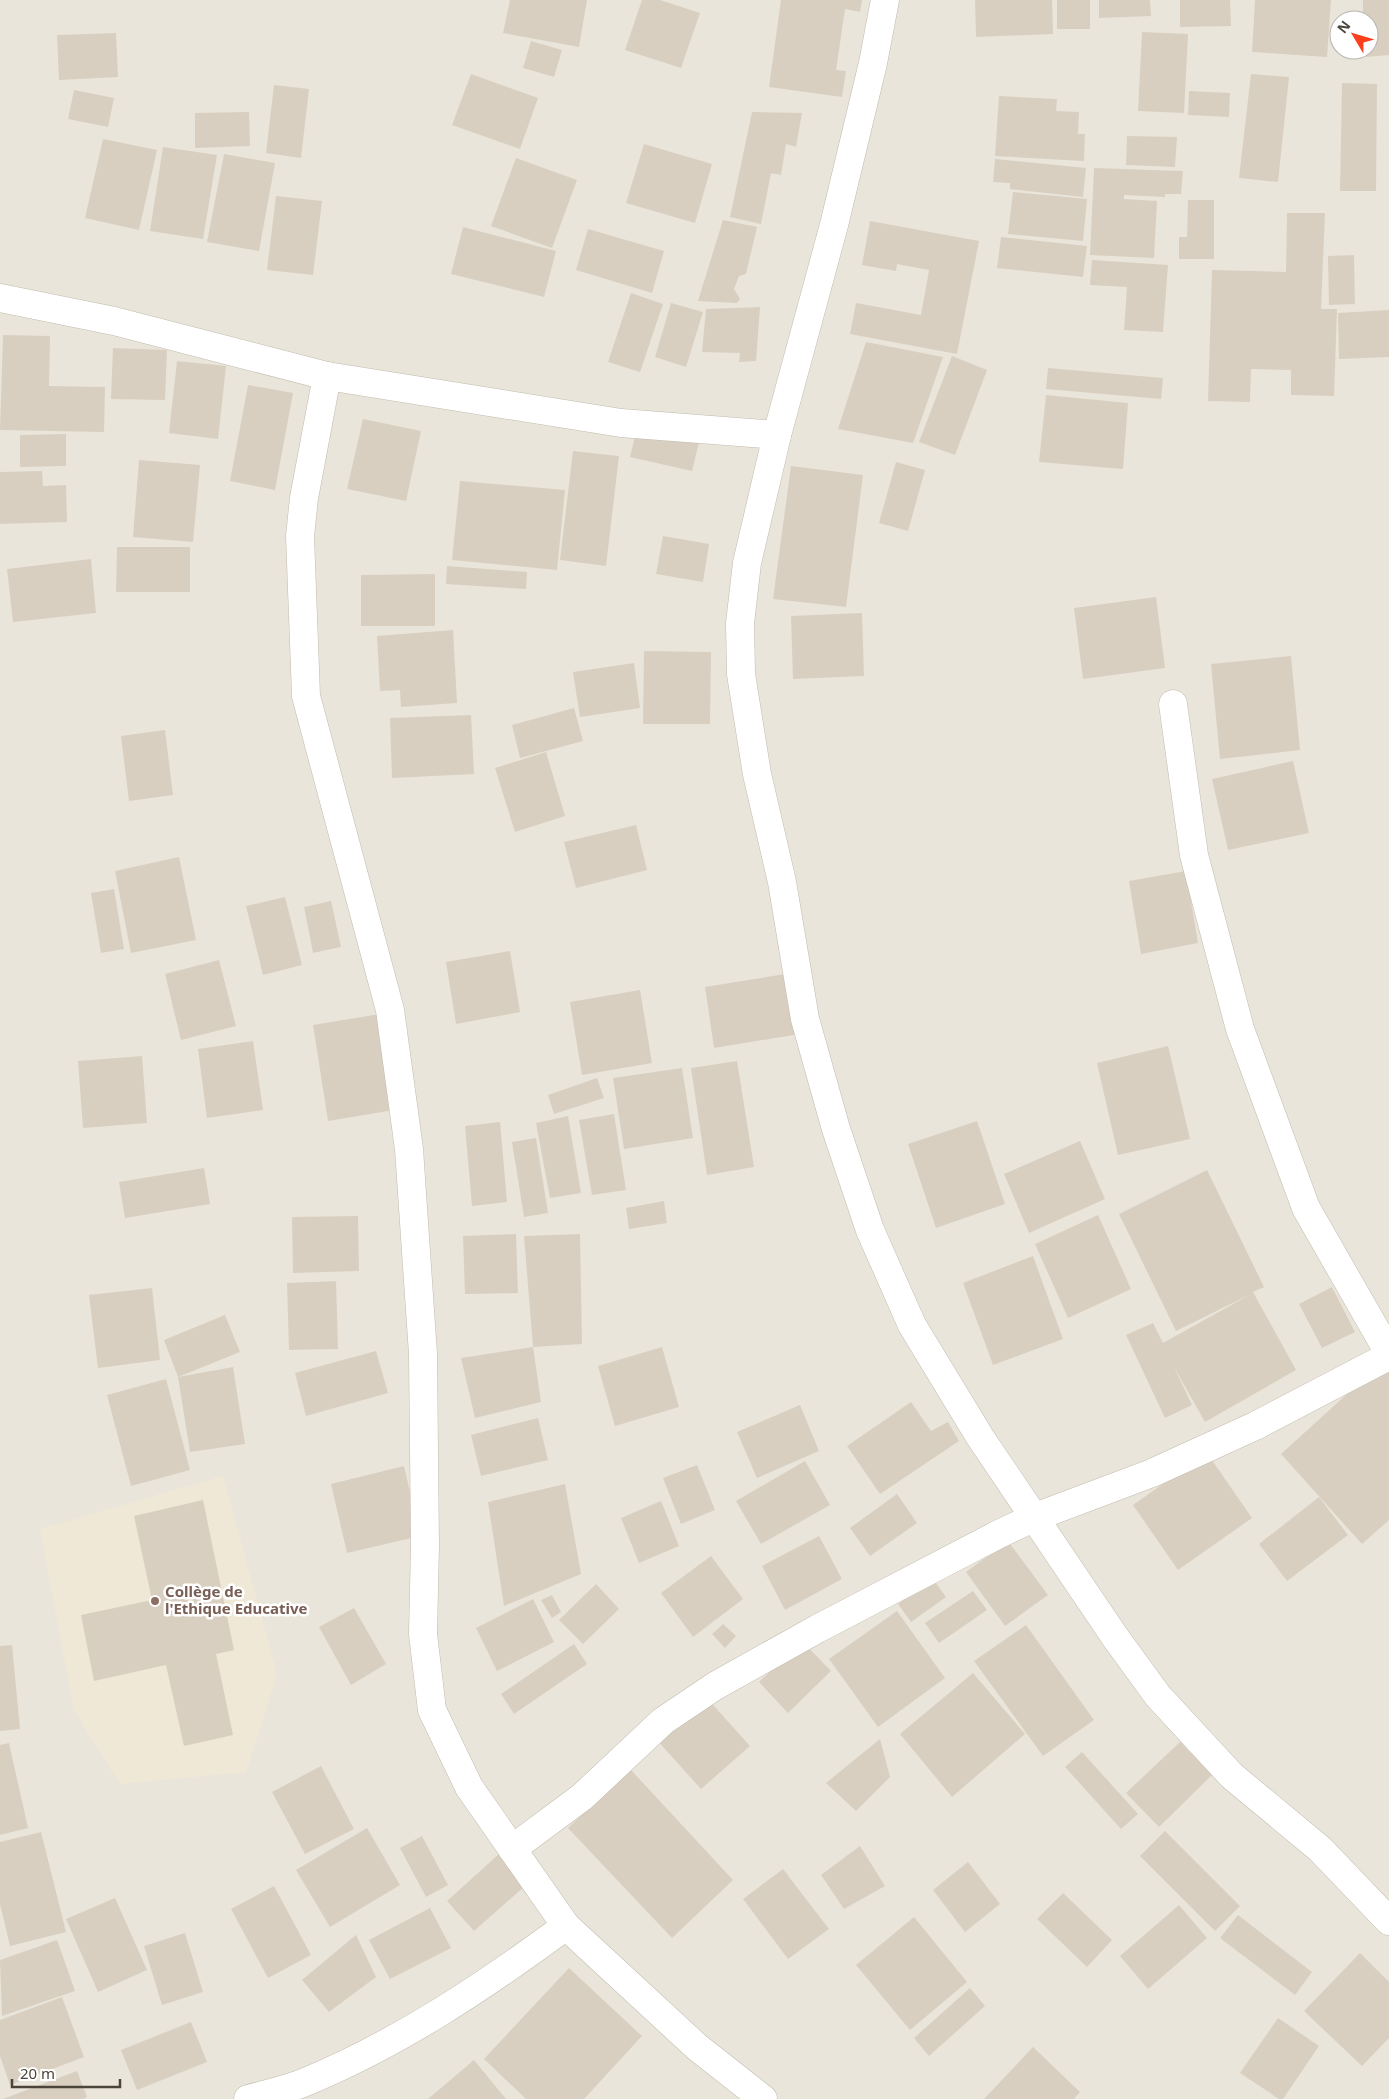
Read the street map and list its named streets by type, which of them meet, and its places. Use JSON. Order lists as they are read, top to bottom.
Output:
{
  "places": ["Collège de l'Ethique Educative"],
  "scale_bar": "20 m",
  "north": "top left"
}
